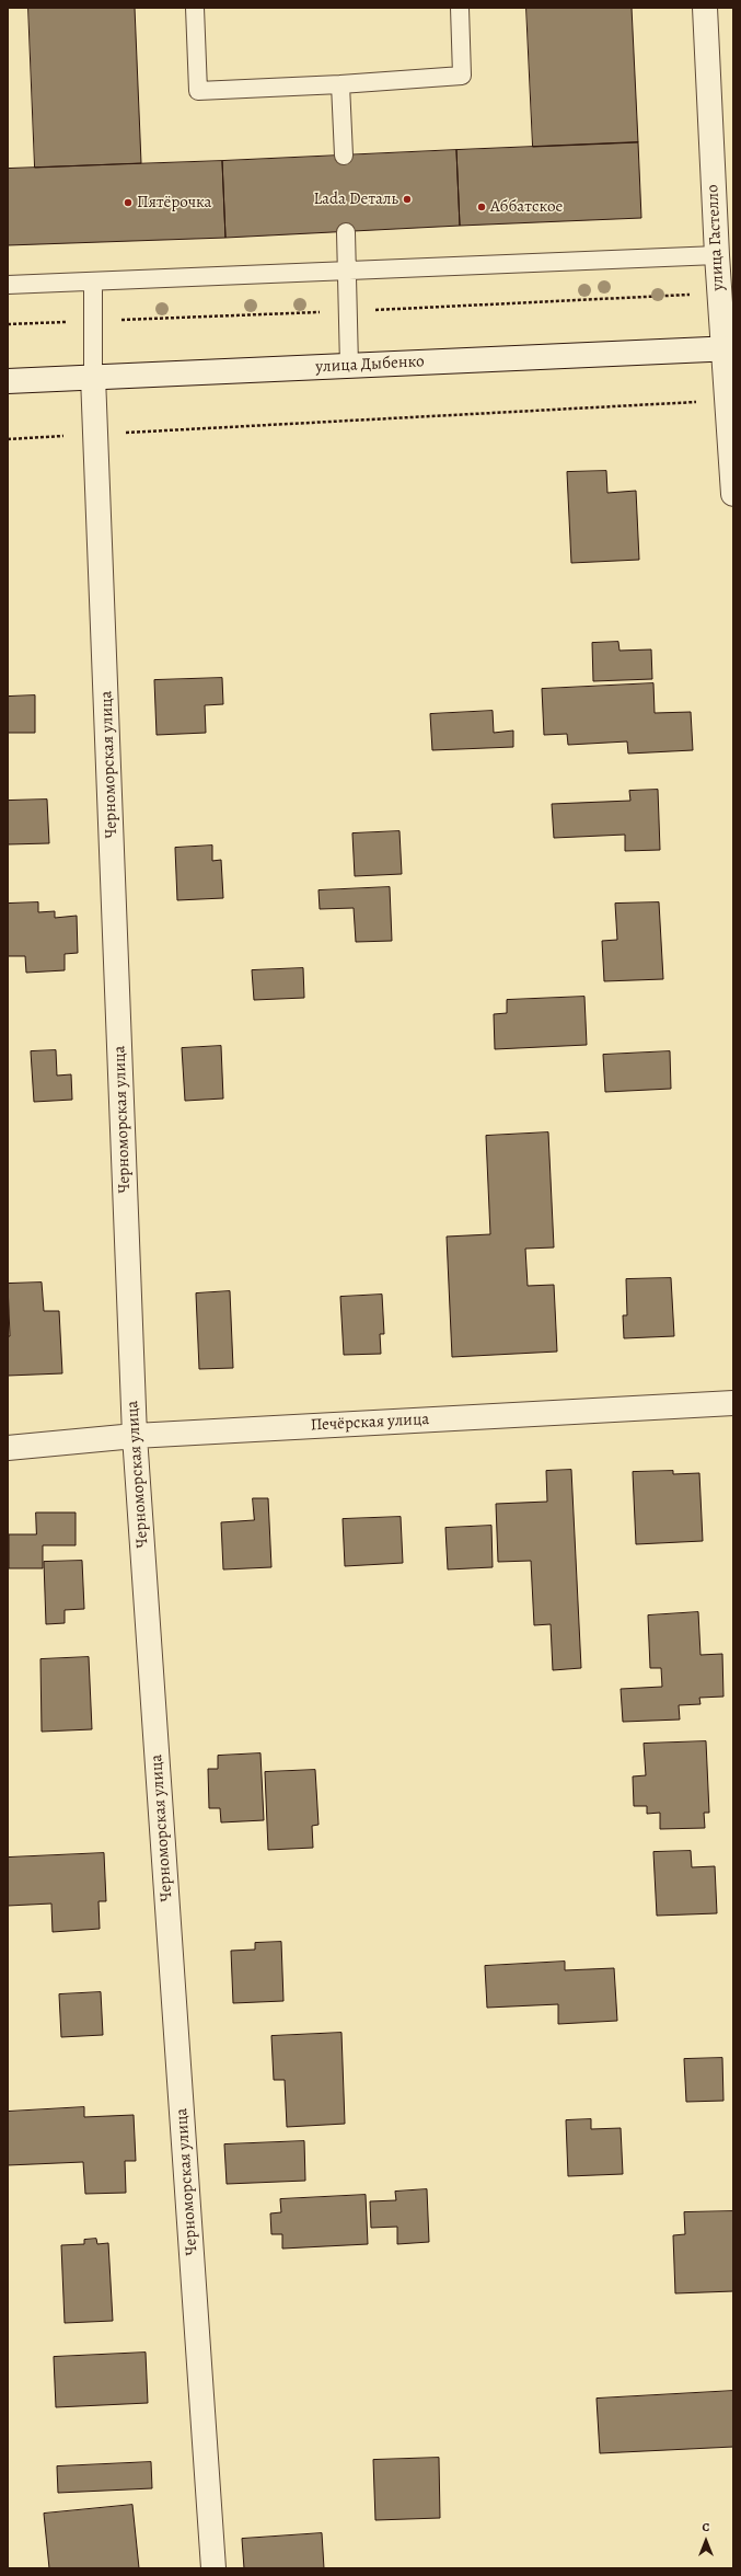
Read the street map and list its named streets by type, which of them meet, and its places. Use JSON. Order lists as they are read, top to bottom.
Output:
{
  "streets": {
    "street": [
      "улица Гастелло",
      "улица Дыбенко",
      "Черноморская улица",
      "Печёрская улица"
    ]
  },
  "crossings": [
    ["улица Гастелло", "улица Дыбенко"],
    ["улица Дыбенко", "Черноморская улица"],
    ["Черноморская улица", "Печёрская улица"]
  ],
  "places": ["Lada Dеталь", "Пятёрочка", "Аббатское"],
  "north": "top"
}
